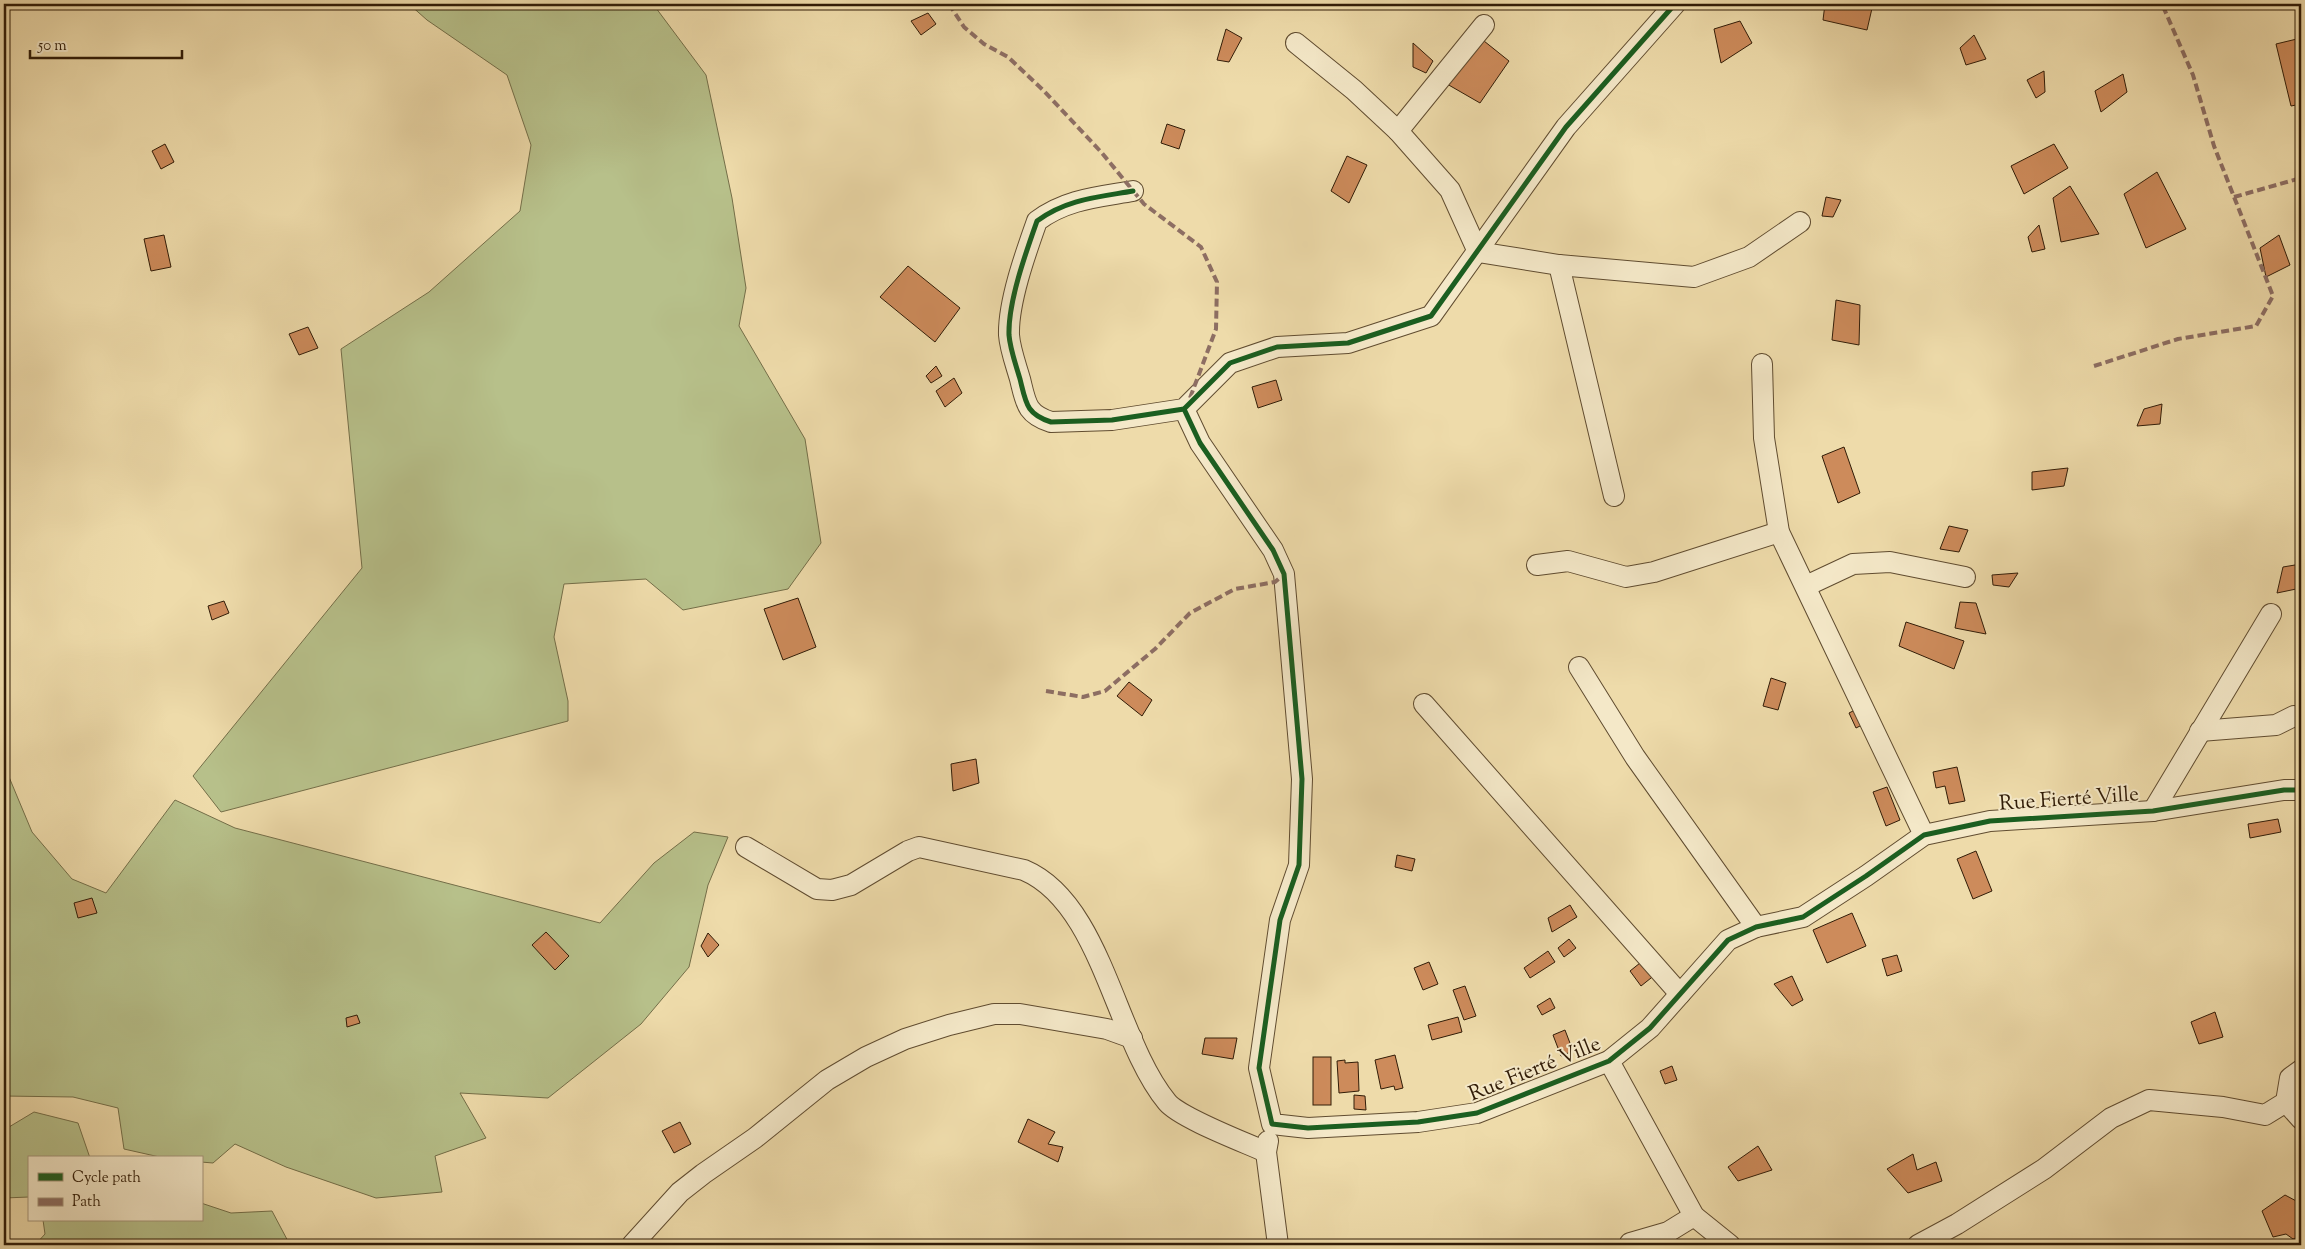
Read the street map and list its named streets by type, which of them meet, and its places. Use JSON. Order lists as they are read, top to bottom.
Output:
{
  "streets": {
    "street": ["Rue Fierté Ville"]
  },
  "legend": ["Cycle path", "Path"],
  "scale_bar": "50 m"
}
